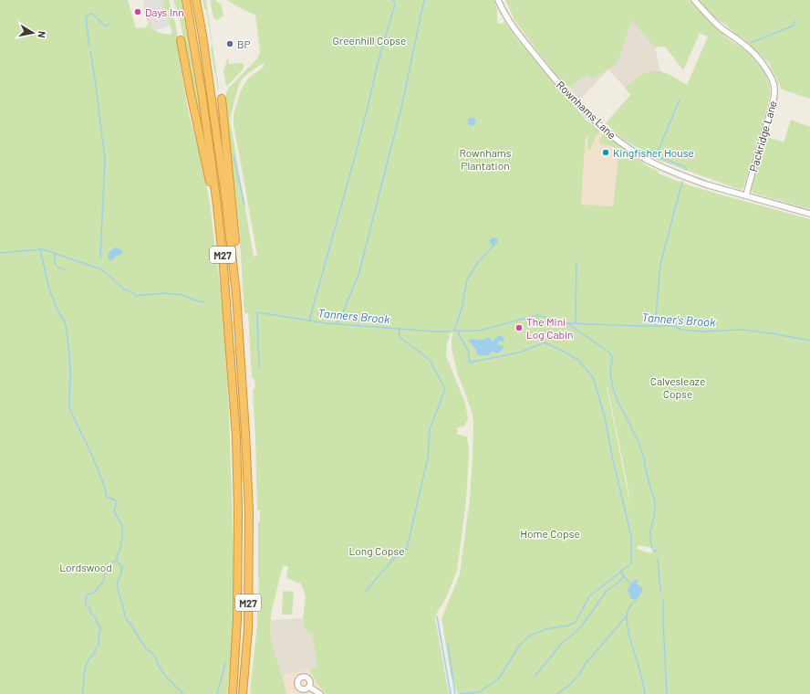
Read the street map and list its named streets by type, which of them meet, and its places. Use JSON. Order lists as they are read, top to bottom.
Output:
{
  "streets": {
    "highway": ["M27"],
    "street": ["Rownhams Lane", "Packridge Lane"]
  },
  "crossings": [
    ["Rownhams Lane", "Packridge Lane"]
  ],
  "water": ["Tanners Brook", "Tanner's Brook"],
  "parks": [
    "Greenhill Copse",
    "Rownhams Plantation",
    "Calvesleaze Copse",
    "Home Copse",
    "Long Copse",
    "Lordswood"
  ],
  "places": [
    "Days Inn",
    "BP",
    "Kingfisher House",
    "The Mini Log Cabin"
  ],
  "north": "right"
}
